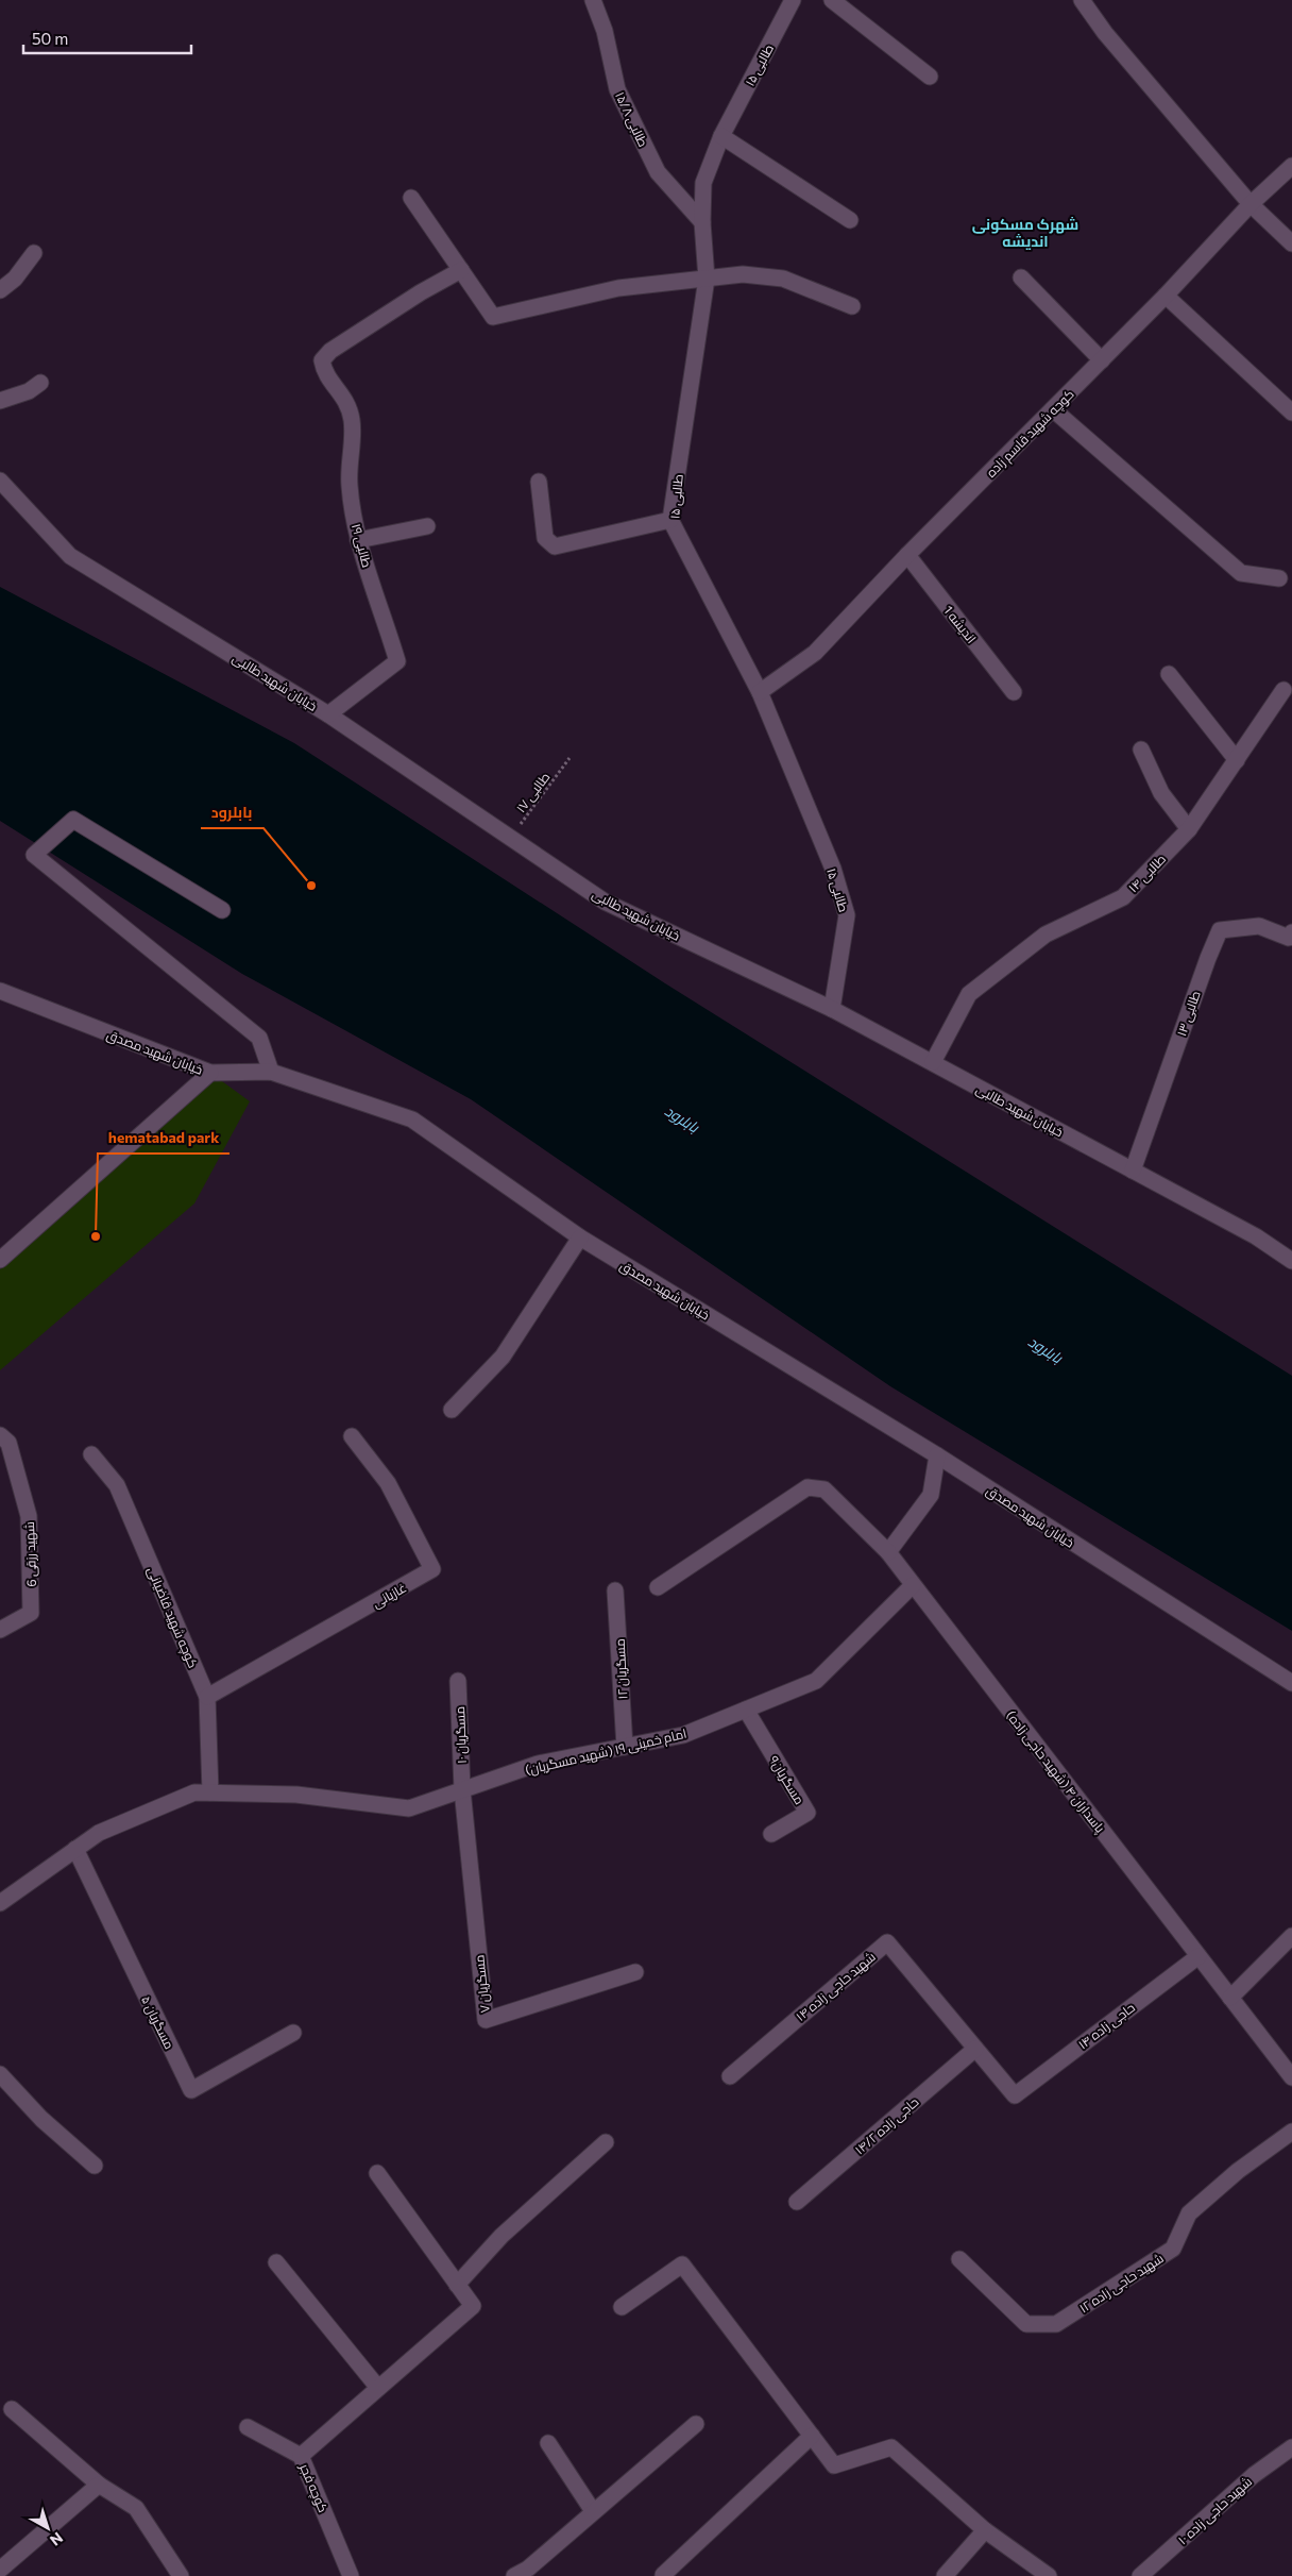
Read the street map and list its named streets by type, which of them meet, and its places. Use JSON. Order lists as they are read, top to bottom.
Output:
{
  "streets": {
    "street": [
      "طالبی ۱۵",
      "طالبی ۱۵/۸",
      "کوچه شهید قاسم زاده",
      "طالبی ۱۹",
      "اندیشه 1",
      "خیابان شهید طالبی",
      "طالبی ۱۴",
      "طالبی ۱۳",
      "خیابان شهید مصدق",
      "شهید رزقی 6",
      "غازیانی",
      "کوچه شهید قاضیانی",
      "مسگریان ۱۲",
      "مسگریان ۱۰",
      "امام خمینی ۱۹ (شهید مسگریان)",
      "پاسداران ۴ (شهید حاجی زاده)",
      "مسگریان۹",
      "مسگریان ۷",
      "شهید حاجی زاده ۱۴",
      "مسگریان ۵",
      "حاجی زاده ۱۴",
      "حاجی زاده ۱۴/۲",
      "شهید حاجی زاده ۱۲",
      "کوچه فجر",
      "شهید حاجی زاده ۱۰"
    ],
    "path": ["طالبی ۱۷"]
  },
  "crossings": [
    ["طالبی ۱۵", "طالبی ۱۵/۸"],
    ["طالبی ۱۵", "کوچه شهید قاسم زاده"],
    ["طالبی ۱۵", "خیابان شهید طالبی"],
    ["کوچه شهید قاسم زاده", "اندیشه 1"],
    ["طالبی ۱۹", "خیابان شهید طالبی"],
    ["خیابان شهید طالبی", "طالبی ۱۷"],
    ["خیابان شهید طالبی", "طالبی ۱۴"],
    ["خیابان شهید طالبی", "طالبی ۱۳"],
    ["غازیانی", "کوچه شهید قاضیانی"],
    ["کوچه شهید قاضیانی", "امام خمینی ۱۹ (شهید مسگریان)"],
    ["مسگریان ۱۲", "امام خمینی ۱۹ (شهید مسگریان)"],
    ["مسگریان ۱۰", "امام خمینی ۱۹ (شهید مسگریان)"],
    ["مسگریان ۱۰", "مسگریان ۷"],
    ["امام خمینی ۱۹ (شهید مسگریان)", "پاسداران ۴ (شهید حاجی زاده)"],
    ["امام خمینی ۱۹ (شهید مسگریان)", "مسگریان۹"],
    ["امام خمینی ۱۹ (شهید مسگریان)", "مسگریان ۷"],
    ["امام خمینی ۱۹ (شهید مسگریان)", "مسگریان ۵"],
    ["پاسداران ۴ (شهید حاجی زاده)", "حاجی زاده ۱۴"],
    ["شهید حاجی زاده ۱۴", "حاجی زاده ۱۴"],
    ["شهید حاجی زاده ۱۴", "حاجی زاده ۱۴/۲"]
  ],
  "districts": ["شهرک مسکونی اندیشه"],
  "water": ["بابلرود"],
  "places": ["بابلرود", "hematabad park"],
  "scale_bar": "50 m",
  "north": "bottom right"
}
